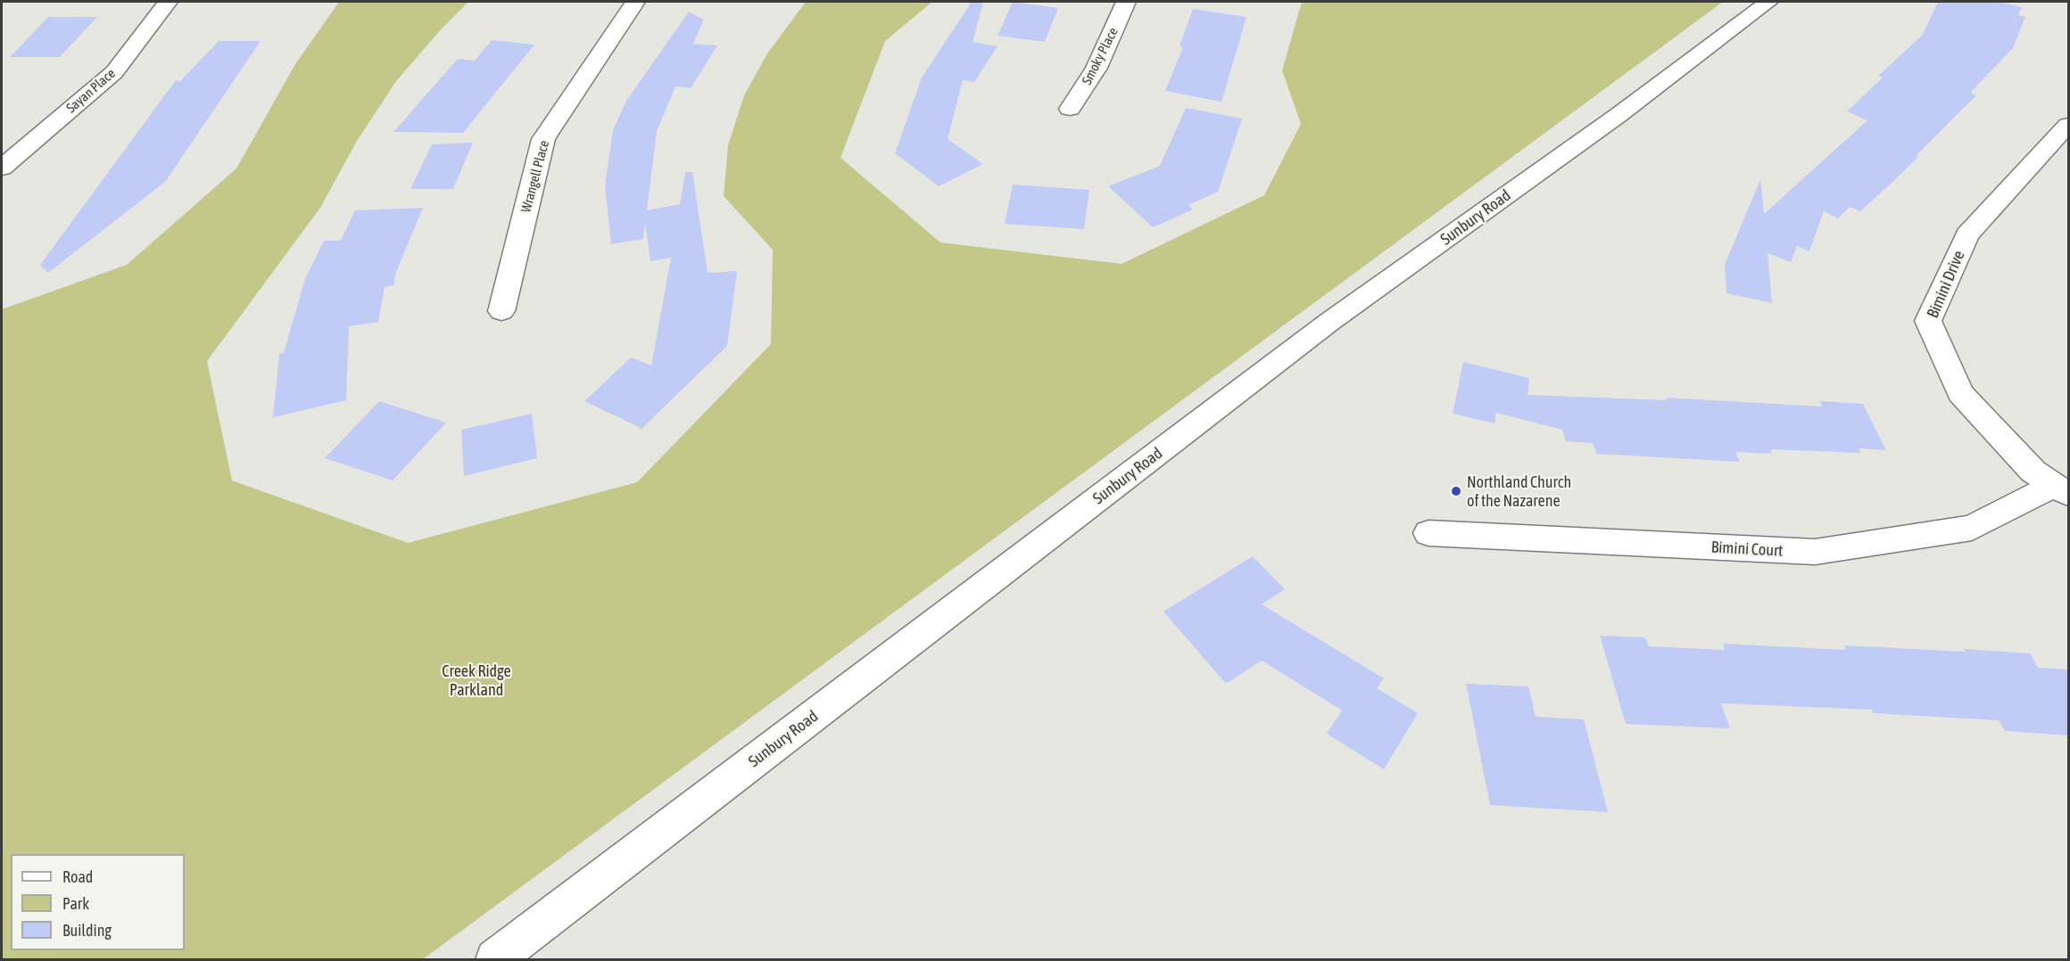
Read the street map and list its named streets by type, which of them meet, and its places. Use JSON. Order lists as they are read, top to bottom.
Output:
{
  "streets": {
    "street": [
      "Smoky Place",
      "Sayan Place",
      "Wrangell Place",
      "Sunbury Road",
      "Bimini Drive",
      "Bimini Court"
    ]
  },
  "crossings": [
    ["Bimini Drive", "Bimini Court"]
  ],
  "parks": ["Creek Ridge Parkland"],
  "places": ["Northland Church of the Nazarene"],
  "legend": ["Road", "Park", "Building"]
}
